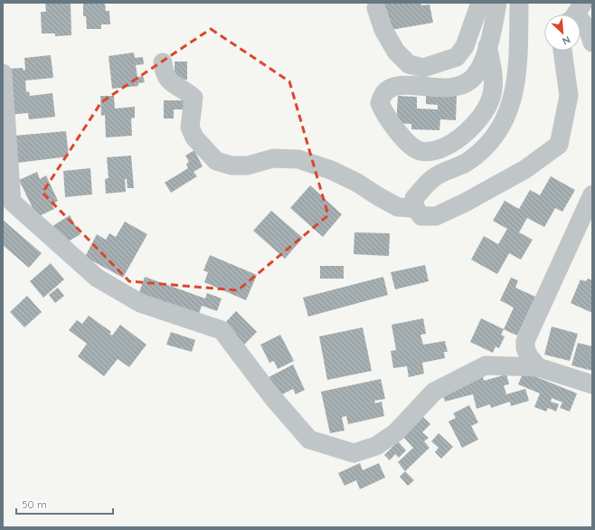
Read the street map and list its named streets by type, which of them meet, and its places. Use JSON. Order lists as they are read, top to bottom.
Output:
{
  "scale_bar": "50 m",
  "north": "bottom right"
}
